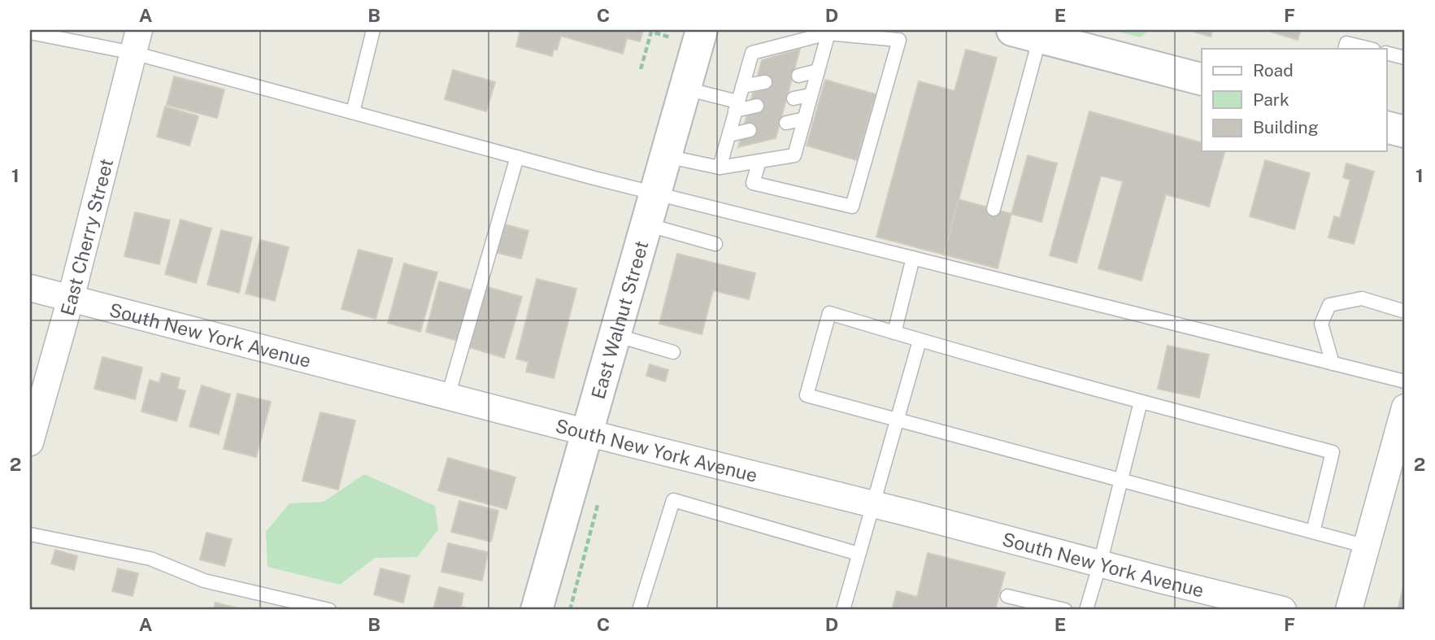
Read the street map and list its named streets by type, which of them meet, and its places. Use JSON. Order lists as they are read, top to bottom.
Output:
{
  "streets": {
    "main road": ["East Walnut Street"],
    "street": ["East Cherry Street", "South New York Avenue"]
  },
  "crossings": [
    ["East Cherry Street", "South New York Avenue"],
    ["East Walnut Street", "South New York Avenue"]
  ],
  "legend": ["Road", "Park", "Building"],
  "grid": {
    "columns": [
      "A",
      "B",
      "C",
      "D",
      "E",
      "F"
    ],
    "rows": ["1", "2"]
  }
}
